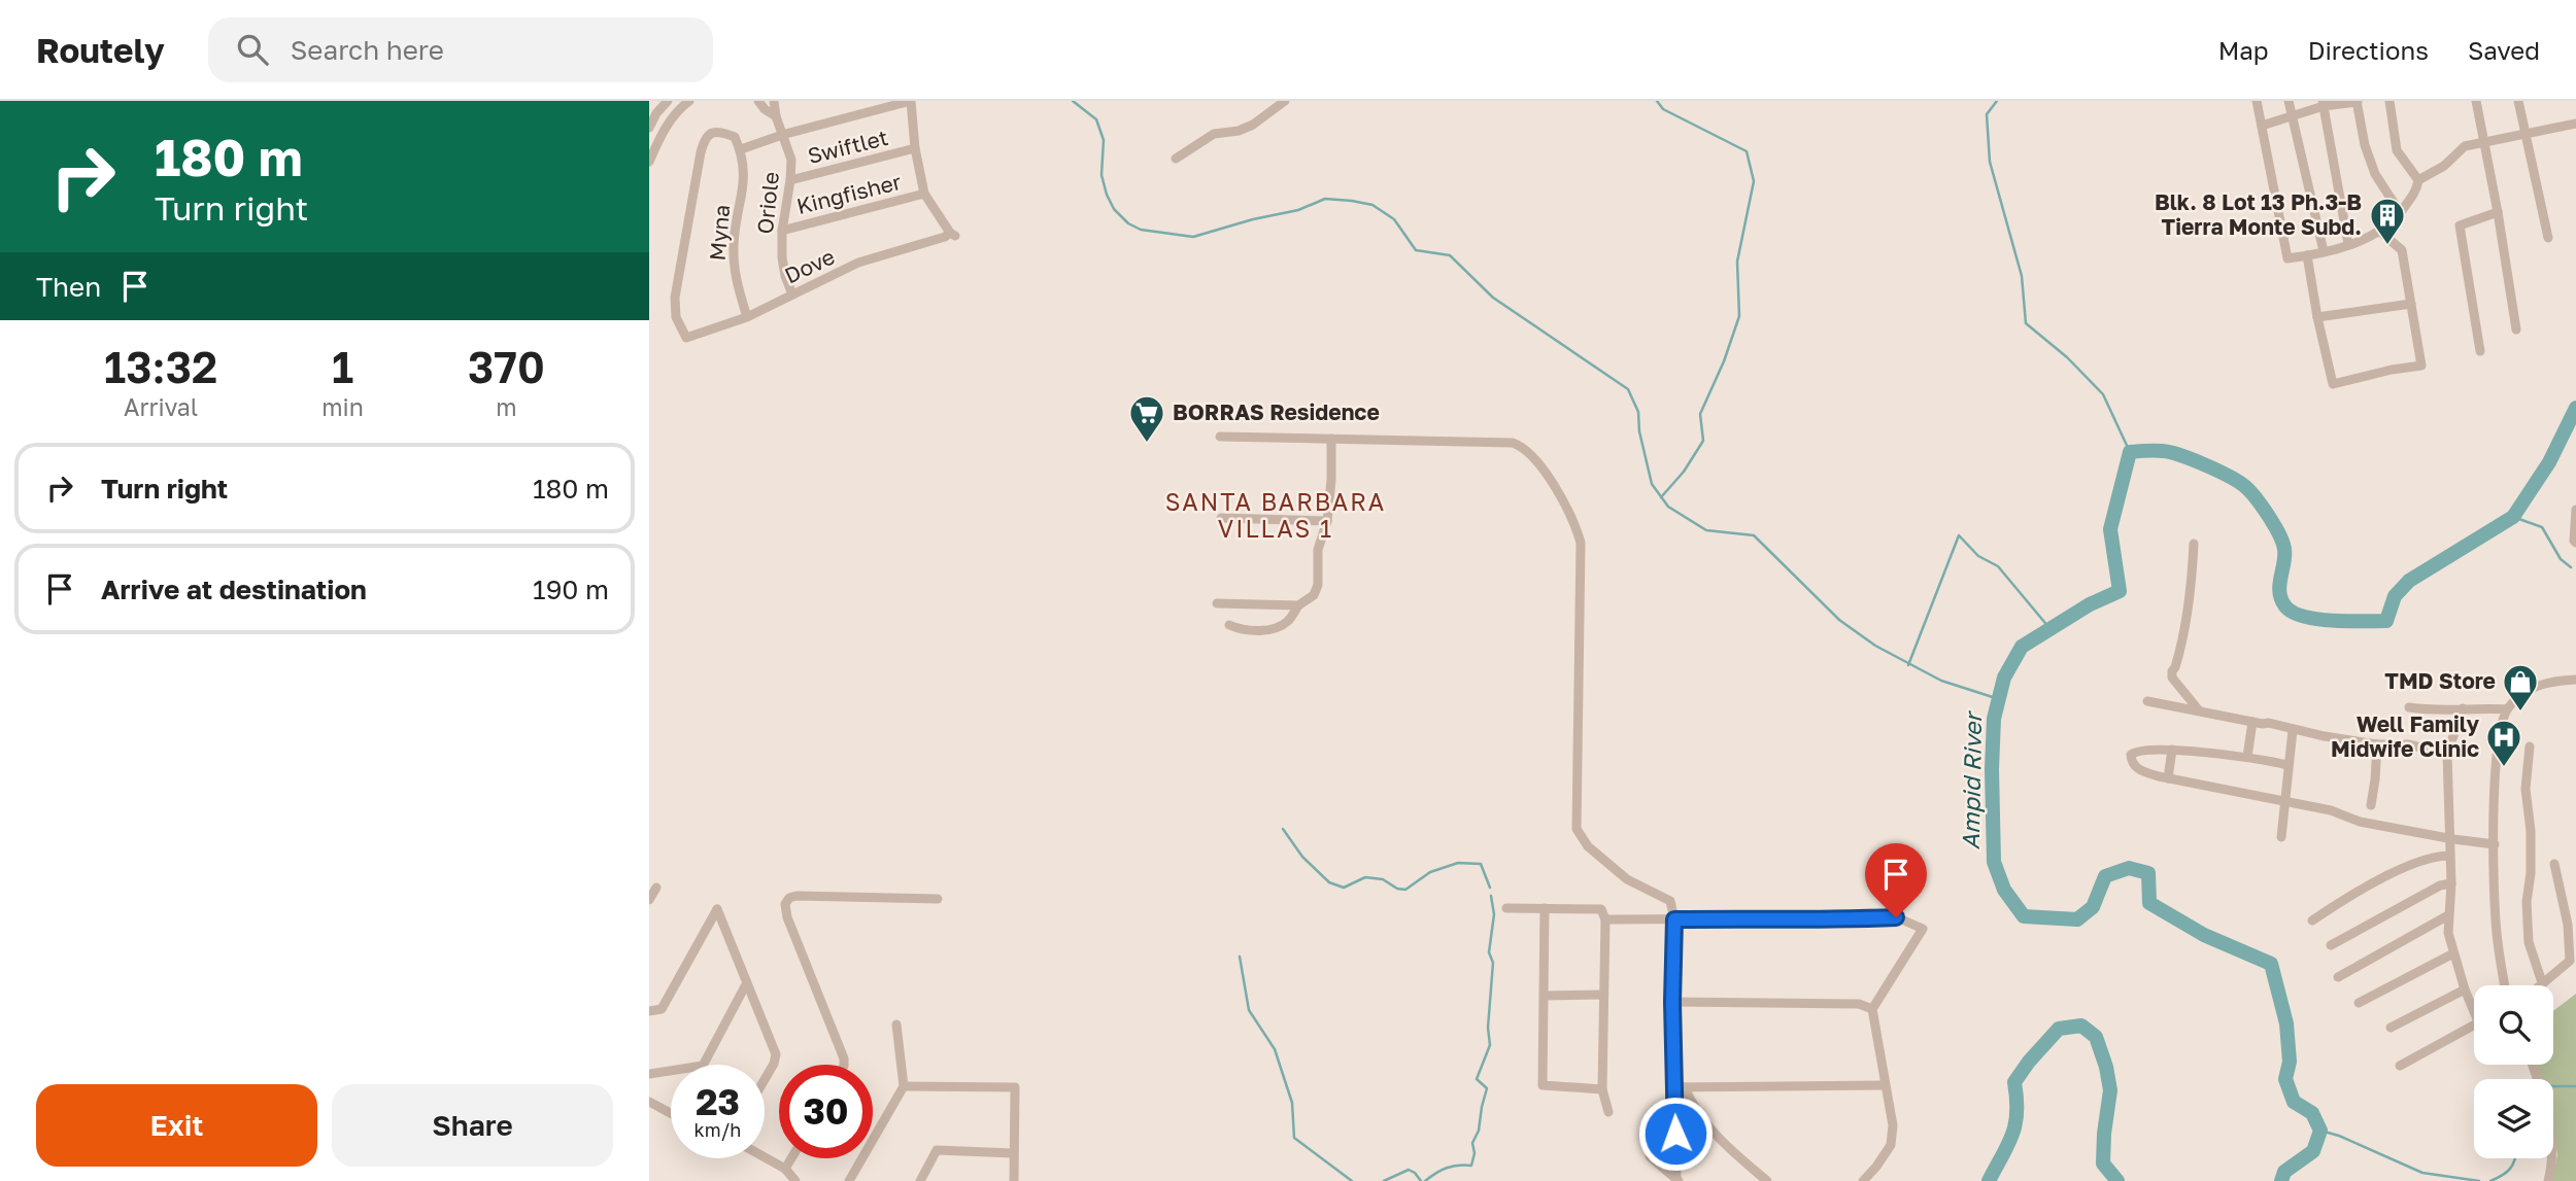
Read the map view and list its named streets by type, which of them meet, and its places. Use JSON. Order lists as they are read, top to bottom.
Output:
{
  "streets": {
    "street": [
      "Swiftlet",
      "Kingfisher",
      "Oriole",
      "Myna",
      "Dove"
    ]
  },
  "crossings": [
    ["Swiftlet", "Oriole"],
    ["Kingfisher", "Oriole"],
    ["Kingfisher", "Dove"],
    ["Oriole", "Dove"],
    ["Myna", "Dove"]
  ],
  "districts": ["SANTA BARBARA VILLAS 1"],
  "water": ["Ampid River"],
  "places": {
    "building": ["Blk. 8 Lot 13 Ph.3-B Tierra Monte Subd."],
    "supermarket": ["BORRAS Residence"],
    "shop": ["TMD Store"],
    "hospital": ["Well Family Midwife Clinic"]
  },
  "page": {
    "header": "Routely",
    "search": "Search here",
    "nav": ["Map", "Directions", "Saved"],
    "turn": ["180 m", "Turn right"],
    "then": "Then",
    "eta": [
      "13:32",
      "Arrival",
      "1",
      "min",
      "370",
      "m"
    ],
    "list": [
      {
        "name": "Turn right",
        "value": "180 m"
      },
      {
        "name": "Arrive at destination",
        "value": "190 m"
      }
    ],
    "speed": "23 km/h",
    "limit": "30",
    "buttons": ["Exit", "Share"]
  }
}
